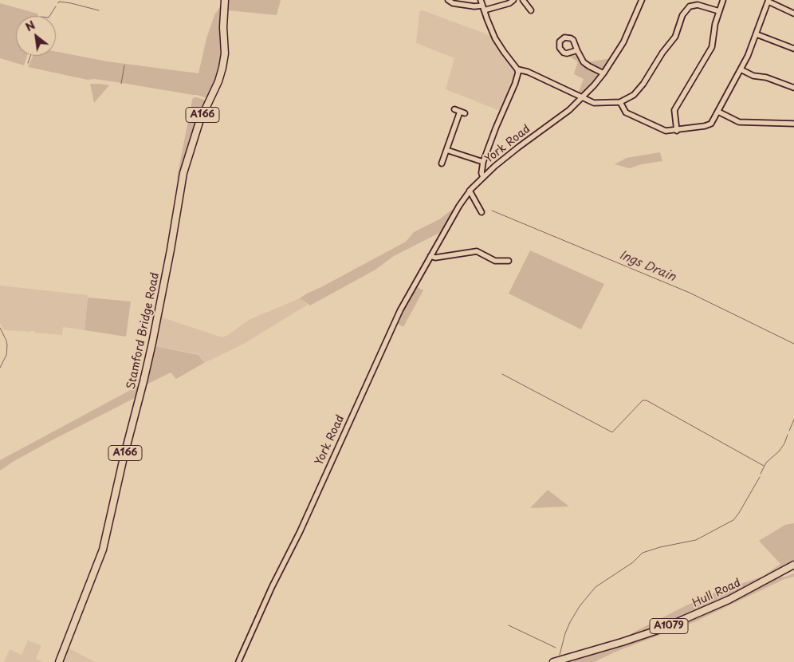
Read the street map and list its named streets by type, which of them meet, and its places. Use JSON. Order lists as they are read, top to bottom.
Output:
{
  "streets": {
    "highway": [
      "A166",
      "Stamford Bridge Road",
      "Hull Road",
      "A1079"
    ],
    "street": ["York Road"]
  },
  "water": ["Ings Drain"],
  "north": "top left"
}
